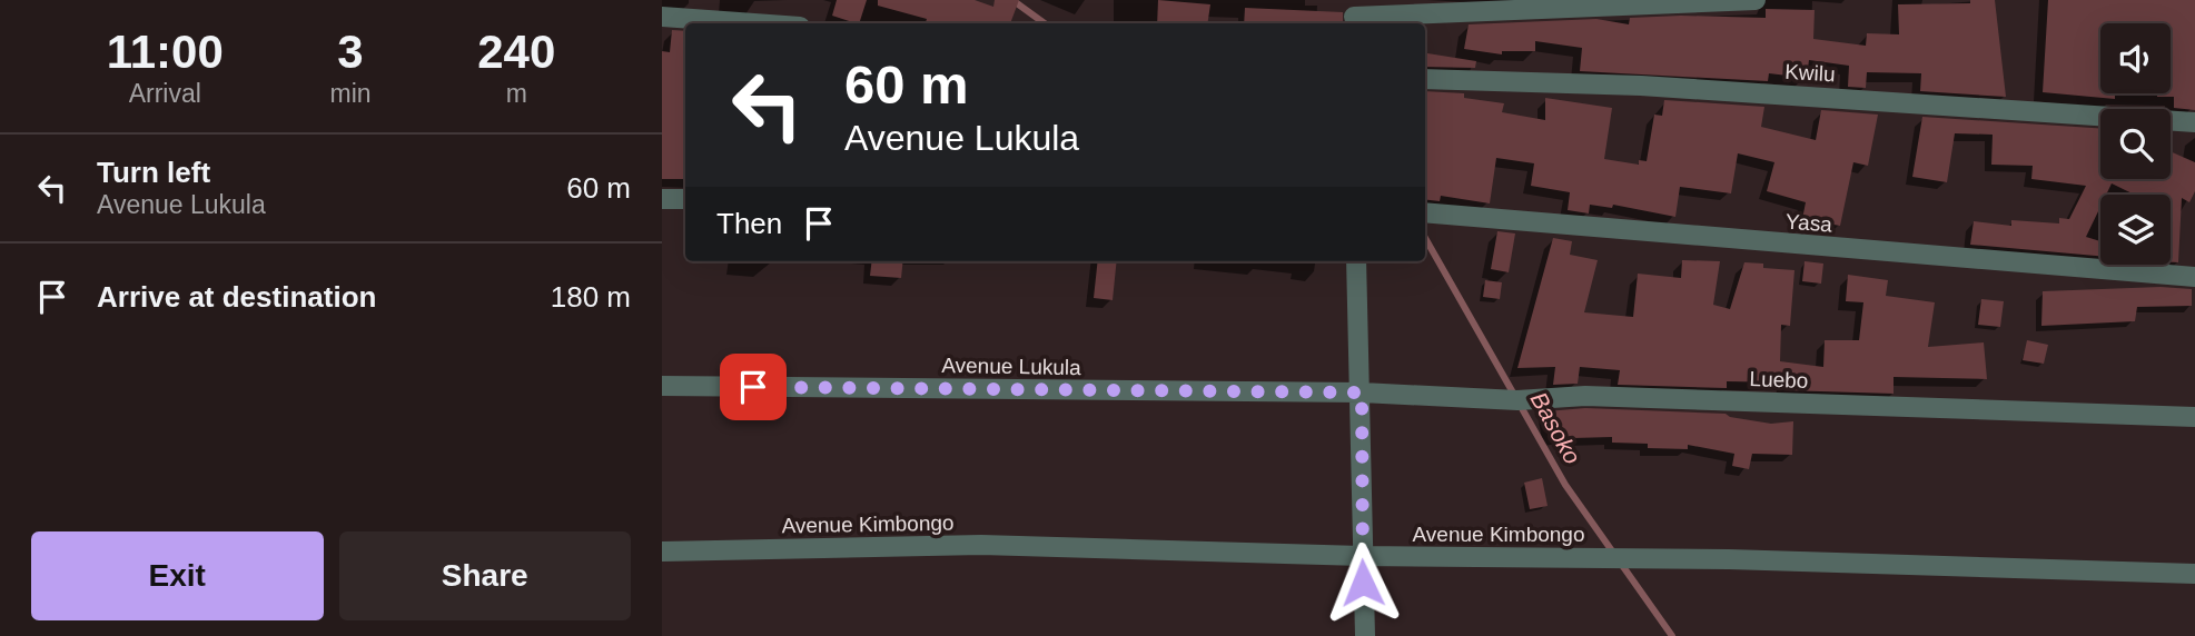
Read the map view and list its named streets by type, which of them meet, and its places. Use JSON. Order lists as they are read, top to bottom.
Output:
{
  "streets": {
    "street": [
      "Kwilu",
      "Yasa",
      "Avenue Lukula",
      "Luebo",
      "Avenue Kimbongo"
    ]
  },
  "crossings": [
    ["Avenue Lukula", "Luebo"]
  ],
  "water": ["Basoko"],
  "page": {
    "eta": [
      "11:00",
      "Arrival",
      "3",
      "min",
      "240",
      "m"
    ],
    "turn": ["60 m", "Avenue Lukula"],
    "list": [
      {
        "name": "Turn left",
        "note": "Avenue Lukula",
        "value": "60 m"
      },
      {
        "name": "Arrive at destination",
        "value": "180 m"
      }
    ],
    "then": "Then",
    "buttons": ["Exit", "Share"]
  }
}
